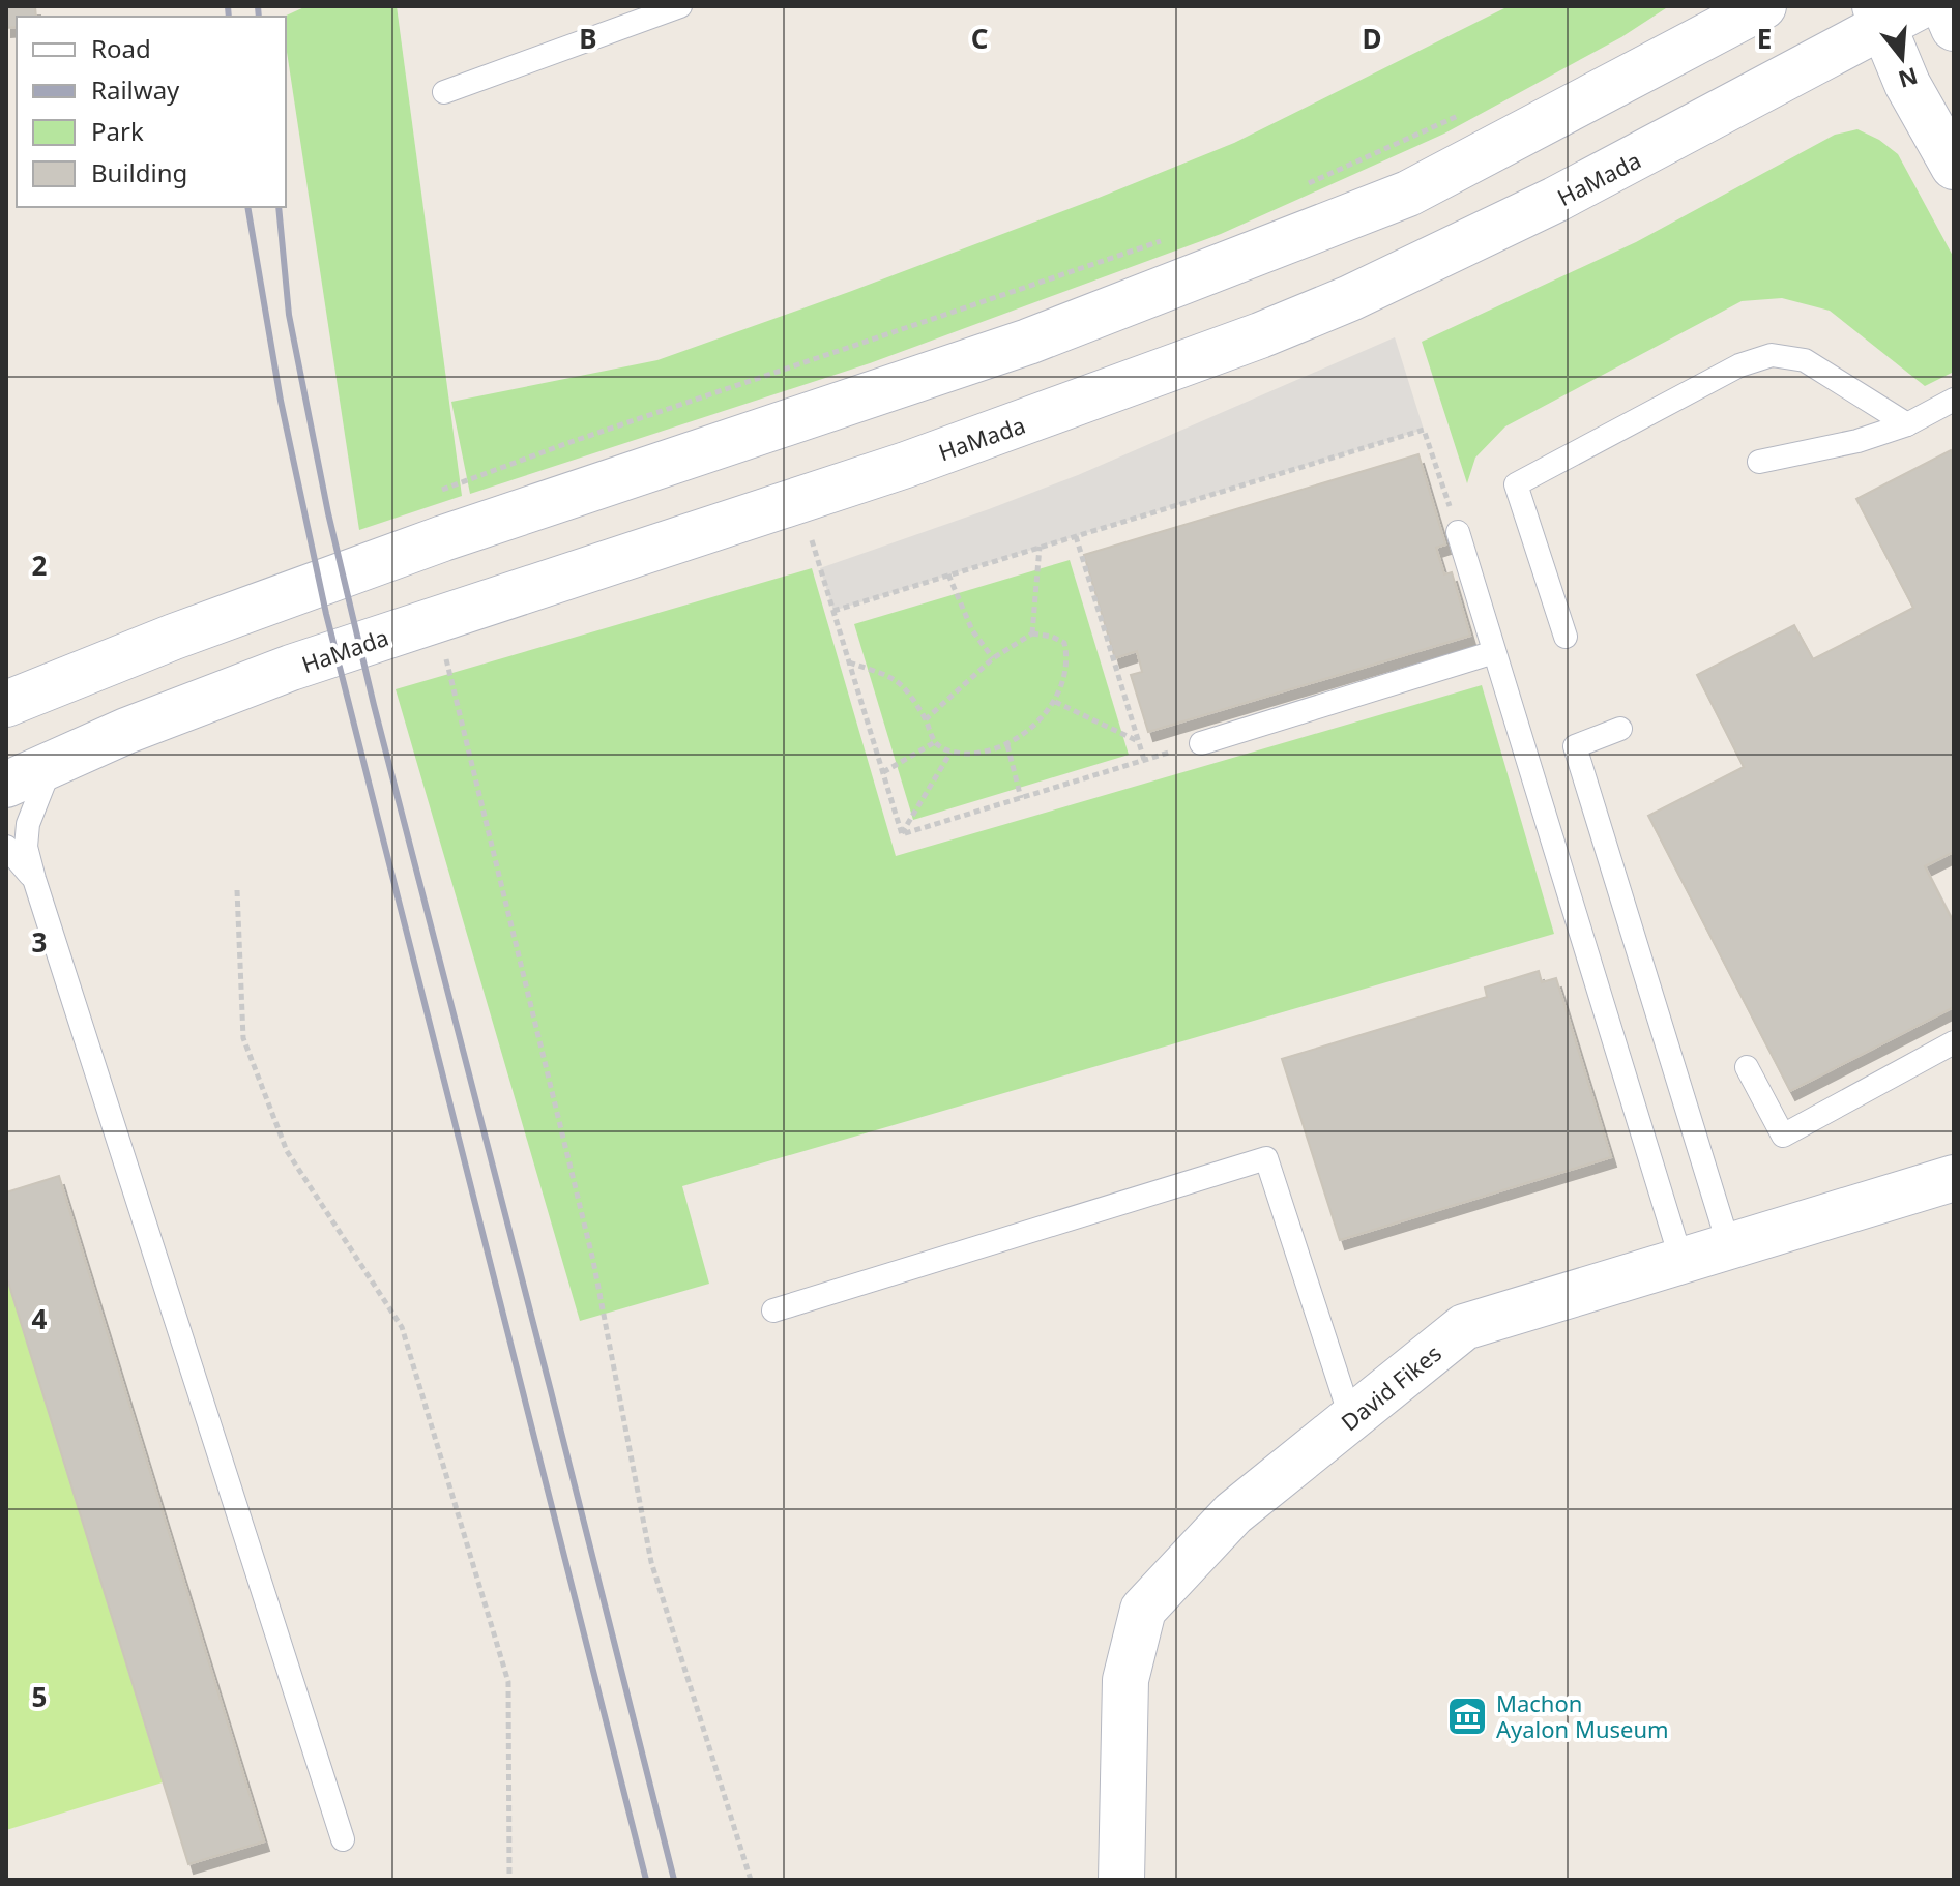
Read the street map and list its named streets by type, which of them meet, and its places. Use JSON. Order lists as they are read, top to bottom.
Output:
{
  "streets": {
    "main road": ["HaMada", "David Fikes"]
  },
  "places": {
    "museum": ["Machon Ayalon Museum"]
  },
  "legend": [
    "Road",
    "Railway",
    "Park",
    "Building"
  ],
  "north": "bottom",
  "grid": {
    "columns": [
      "B",
      "C",
      "D",
      "E"
    ],
    "rows": [
      "2",
      "3",
      "4",
      "5"
    ]
  }
}
